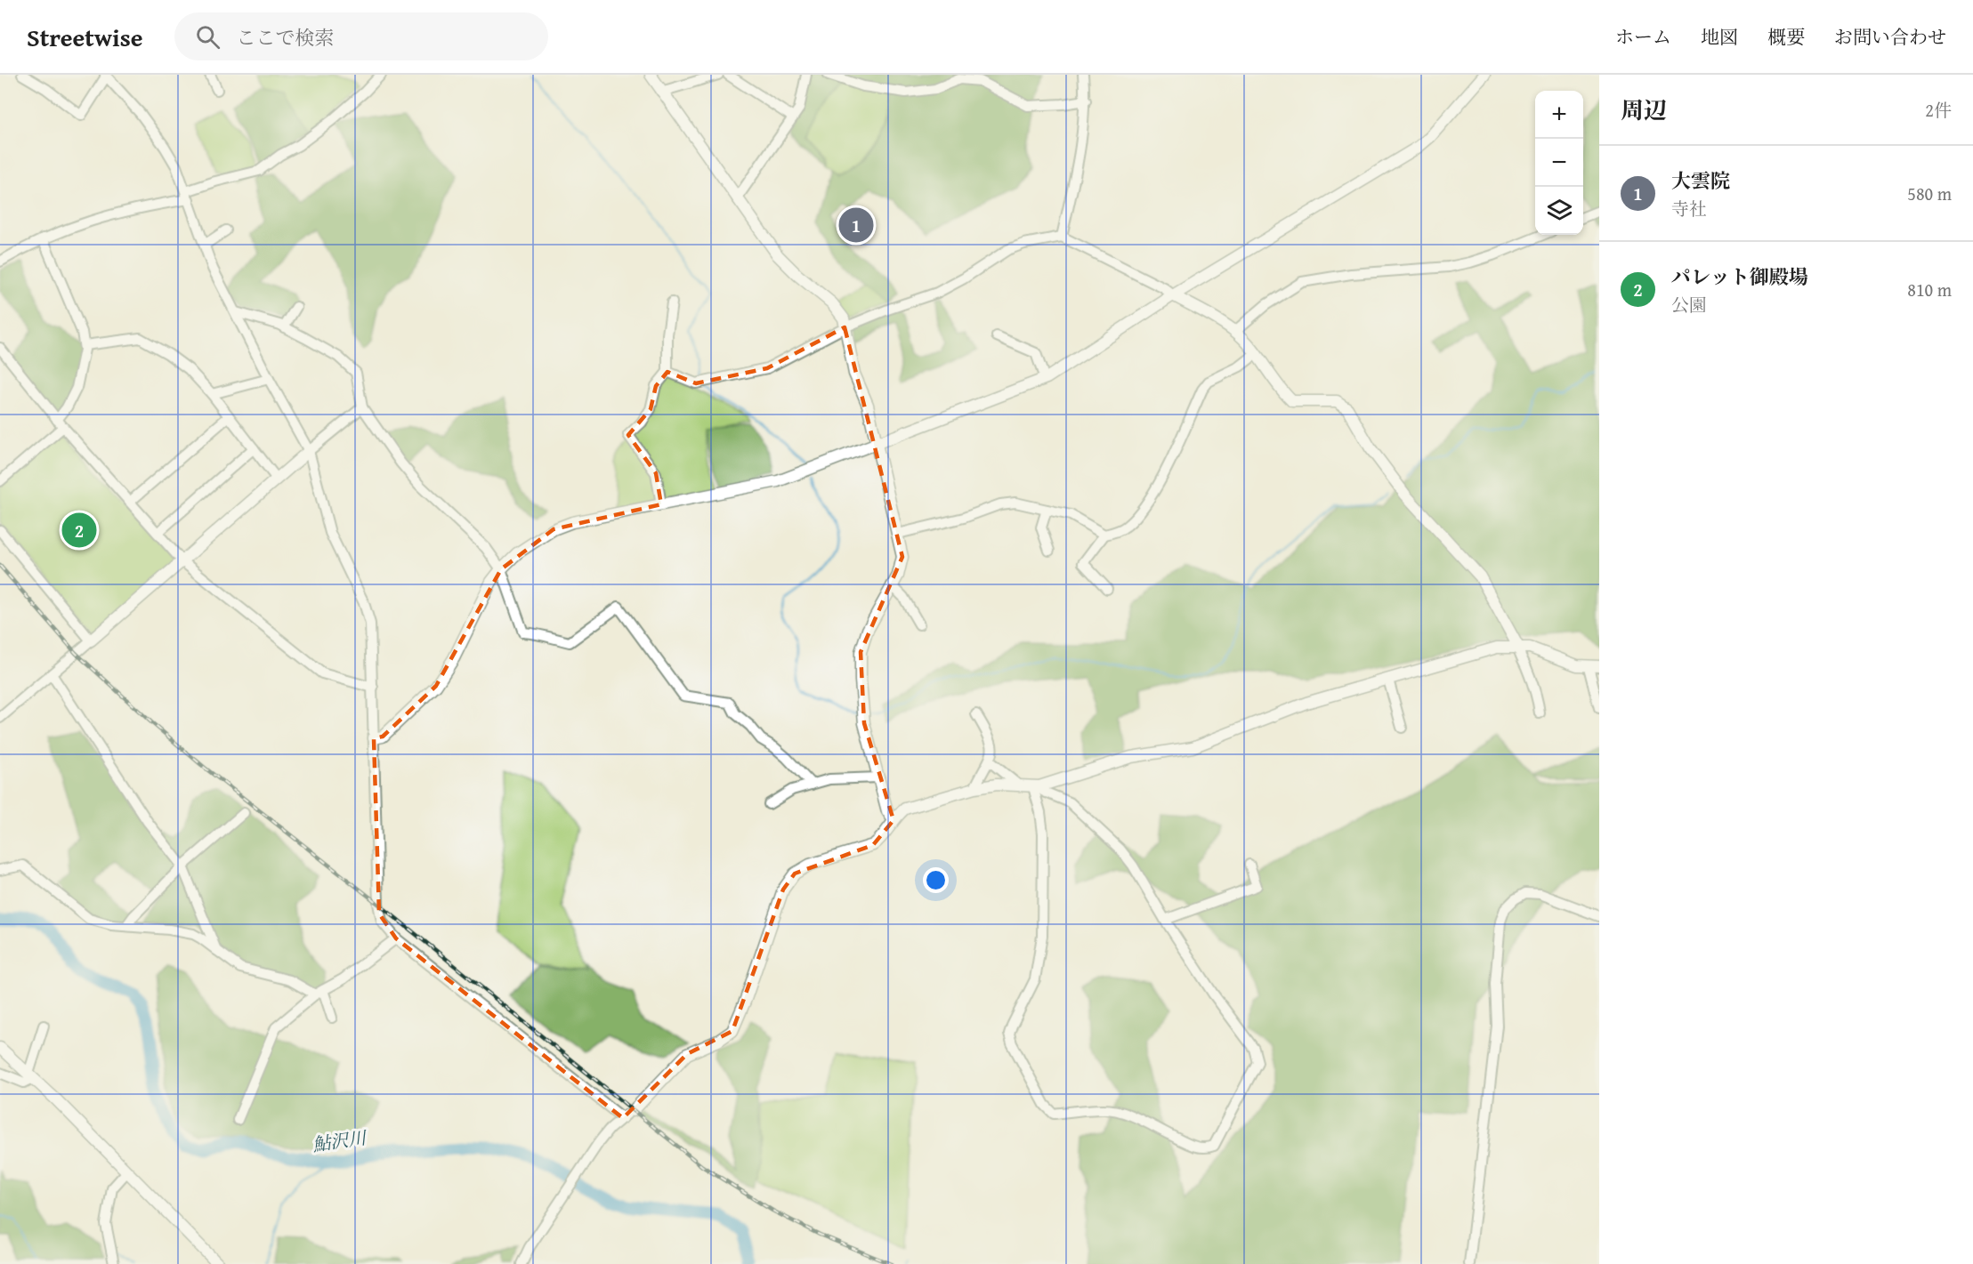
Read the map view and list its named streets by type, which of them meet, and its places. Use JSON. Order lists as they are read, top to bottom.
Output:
{
  "water": ["鮎沢川"],
  "page": {
    "header": "Streetwise",
    "search": "ここで検索",
    "nav": [
      "ホーム",
      "地図",
      "概要",
      "お問い合わせ"
    ],
    "heading": ["周辺", "2件"],
    "map_buttons": ["+", "−"],
    "list": [
      {
        "mark": "1",
        "name": "大雲院",
        "note": "寺社",
        "value": "580 m"
      },
      {
        "mark": "2",
        "name": "パレット御殿場",
        "note": "公園",
        "value": "810 m"
      }
    ],
    "pins": ["1", "2"]
  }
}
